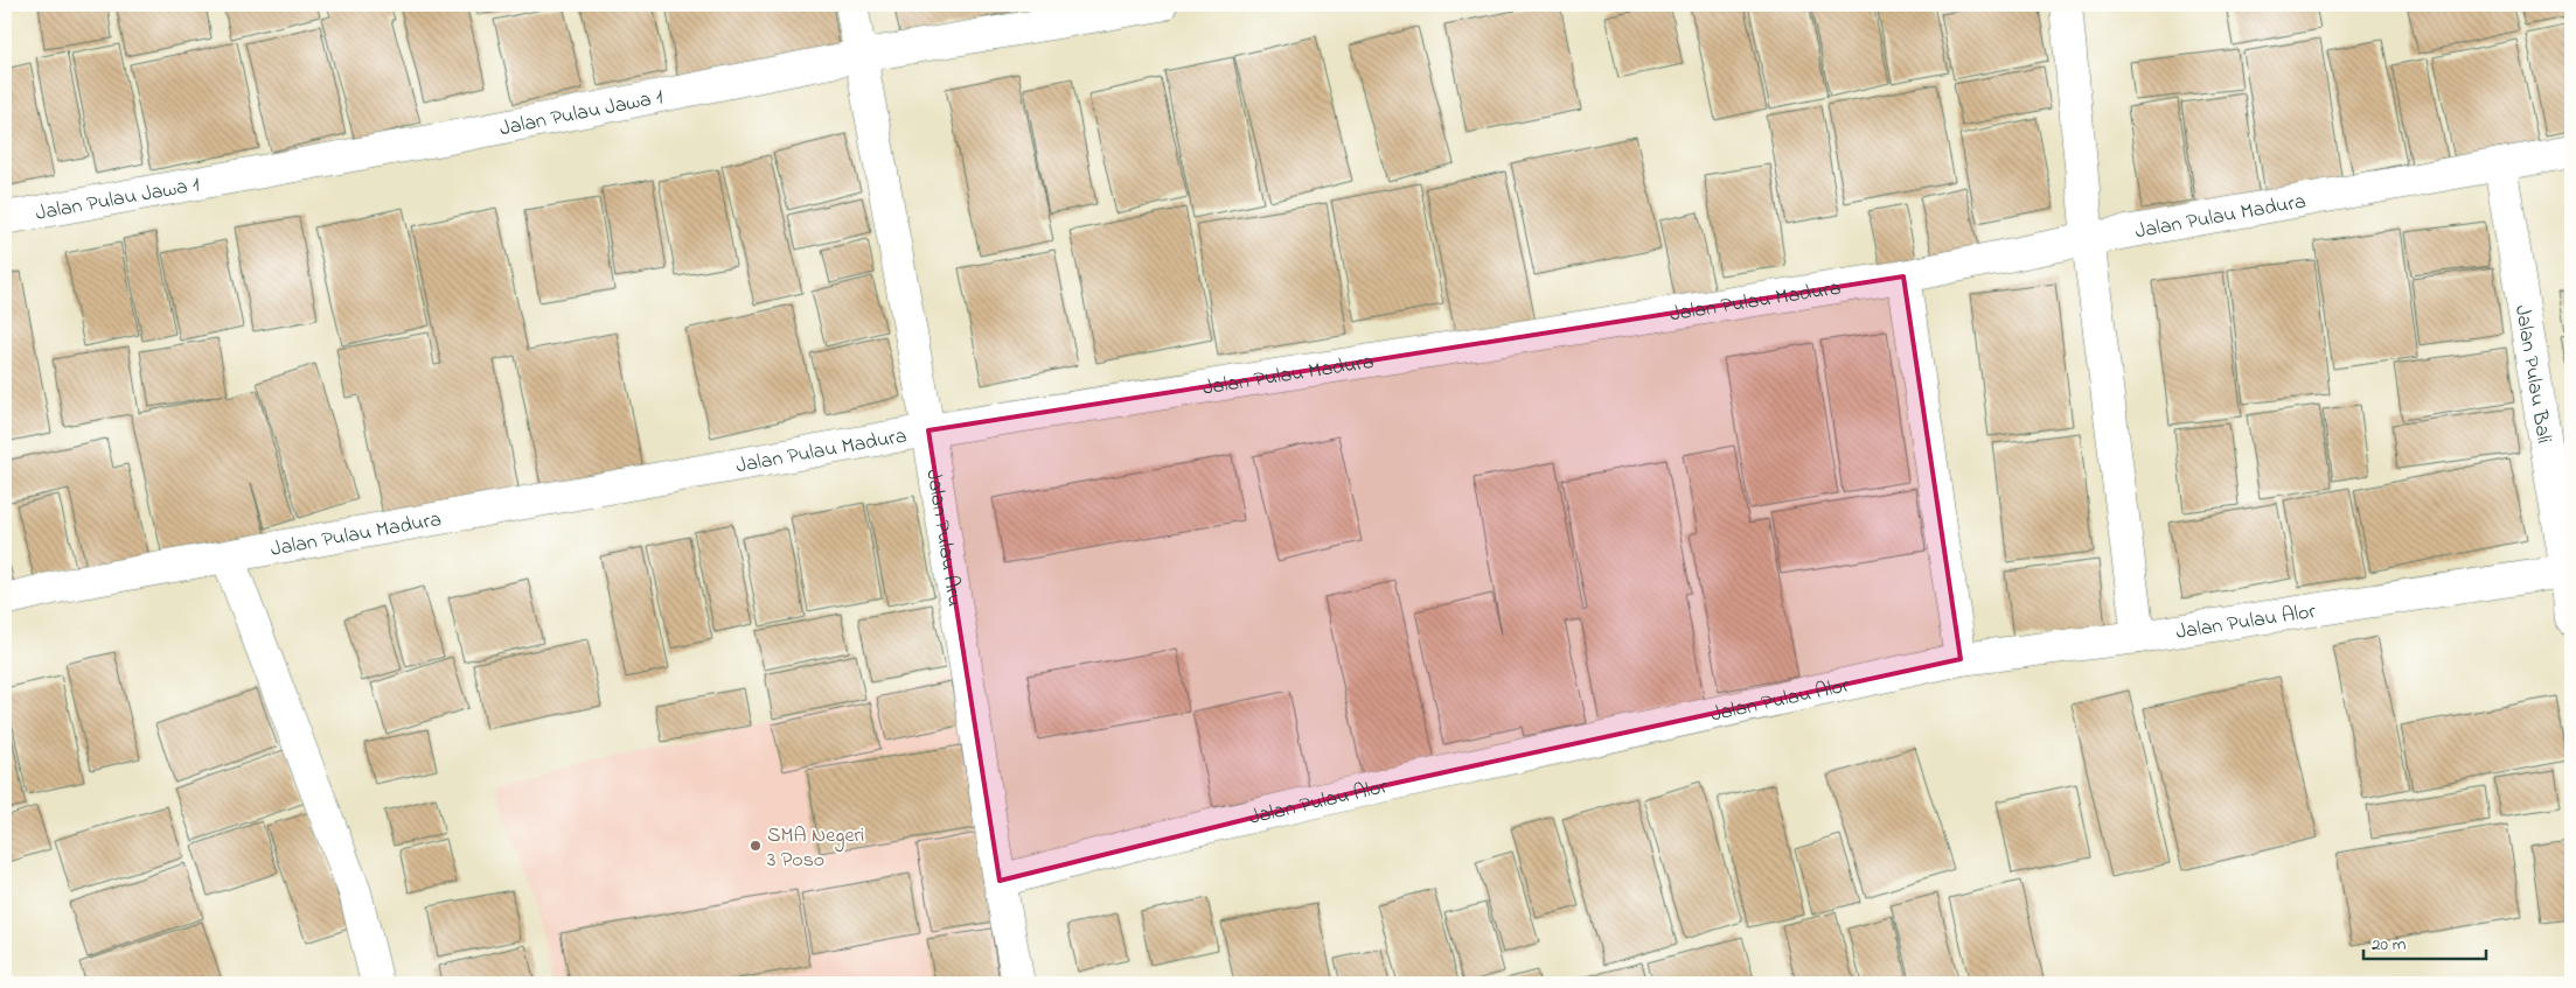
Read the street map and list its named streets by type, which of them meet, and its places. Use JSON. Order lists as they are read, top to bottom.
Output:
{
  "streets": {
    "street": [
      "Jalan Pulau Jawa 1",
      "Jalan Pulau Madura",
      "Jalan Pulau Bali",
      "Jalan Pulau Aru",
      "Jalan Pulau Alor"
    ]
  },
  "crossings": [
    ["Jalan Pulau Jawa 1", "Jalan Pulau Aru"],
    ["Jalan Pulau Madura", "Jalan Pulau Bali"],
    ["Jalan Pulau Madura", "Jalan Pulau Aru"],
    ["Jalan Pulau Bali", "Jalan Pulau Alor"],
    ["Jalan Pulau Aru", "Jalan Pulau Alor"]
  ],
  "places": ["SMA Negeri 3 Poso"],
  "scale_bar": "20 m"
}
